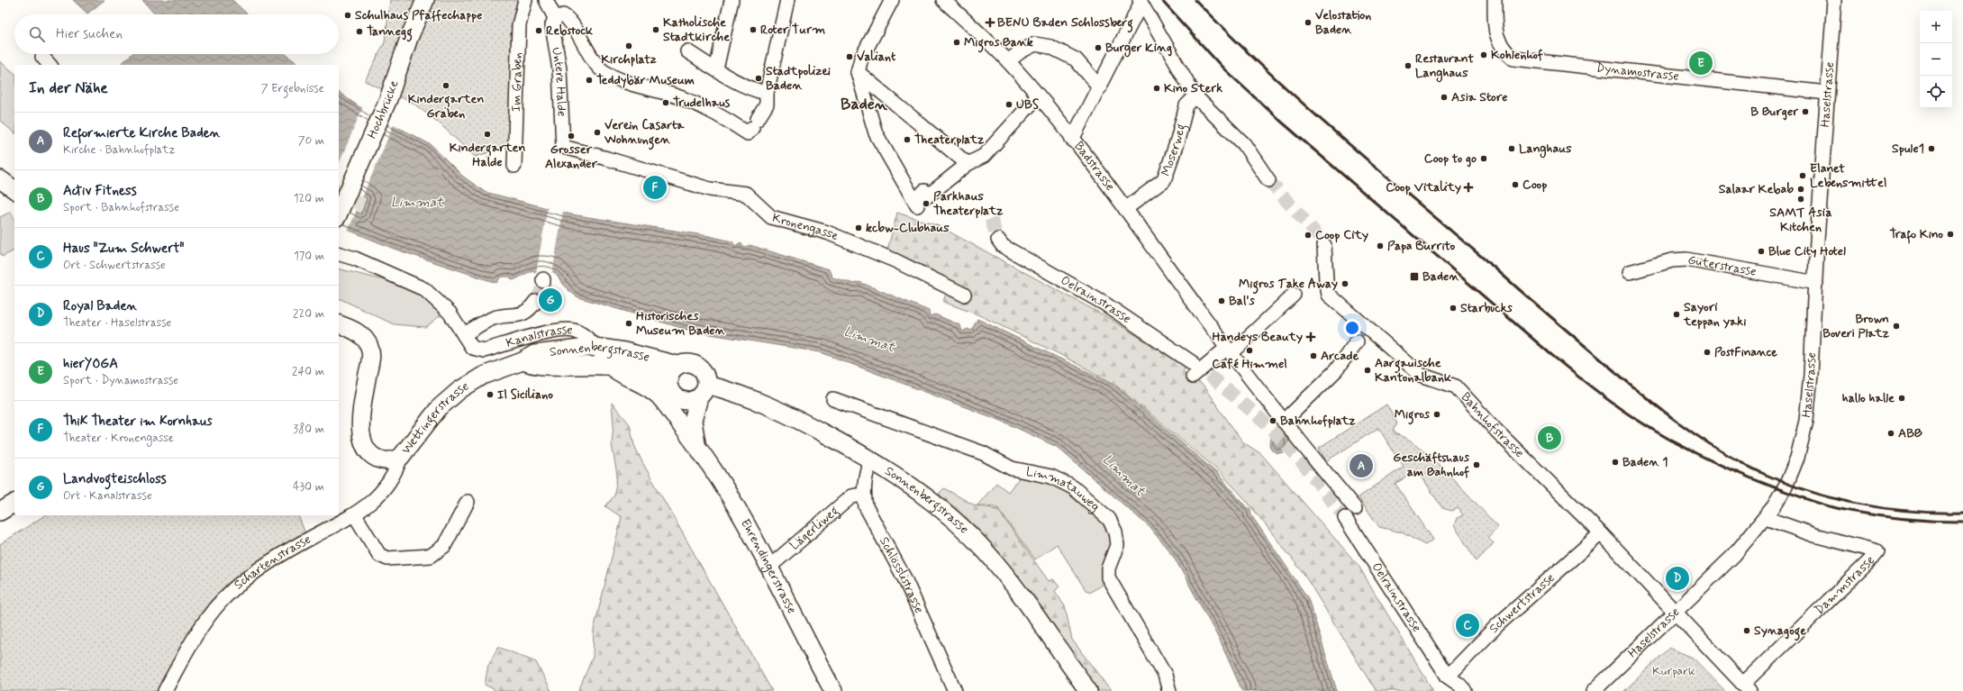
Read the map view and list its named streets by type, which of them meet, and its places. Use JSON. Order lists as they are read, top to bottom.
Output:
{
  "streets": {
    "main road": [
      "Hochbrücke",
      "Sonnenbergstrasse",
      "Wettingerstrasse",
      "Ehrendingerstrasse"
    ],
    "street": [
      "Dynamostrasse",
      "Im Graben",
      "Untere Halde",
      "Haselstrasse",
      "Moserweg",
      "Badstrasse",
      "Kronengasse",
      "Güterstrasse",
      "Oelrainstrasse",
      "Kanalstrasse",
      "Bahnhofstrasse",
      "Limmatauweg",
      "Lägerliweg",
      "Schartenstrasse",
      "Schlösslistrasse",
      "Dammstrasse",
      "Schwertstrasse"
    ]
  },
  "crossings": [
    ["Dynamostrasse", "Haselstrasse"],
    ["Untere Halde", "Kronengasse"],
    ["Haselstrasse", "Güterstrasse"],
    ["Haselstrasse", "Bahnhofstrasse"],
    ["Haselstrasse", "Dammstrasse"],
    ["Moserweg", "Badstrasse"],
    ["Oelrainstrasse", "Schwertstrasse"],
    ["Kanalstrasse", "Sonnenbergstrasse"],
    ["Kanalstrasse", "Ehrendingerstrasse"],
    ["Sonnenbergstrasse", "Wettingerstrasse"],
    ["Sonnenbergstrasse", "Ehrendingerstrasse"],
    ["Sonnenbergstrasse", "Schlösslistrasse"],
    ["Wettingerstrasse", "Schartenstrasse"],
    ["Bahnhofstrasse", "Dammstrasse"],
    ["Bahnhofstrasse", "Schwertstrasse"],
    ["Lägerliweg", "Ehrendingerstrasse"],
    ["Lägerliweg", "Schlösslistrasse"]
  ],
  "districts": ["Baden"],
  "water": ["Limmat"],
  "parks": ["Kurpark"],
  "places": {
    "other": [
      "Schulhaus Pfaffechappe",
      "Velostation Baden",
      "Katholische Stadtkirche",
      "Roter Turm",
      "Rebstock",
      "Tannegg",
      "Migros Bank",
      "Kirchplatz",
      "Burger King",
      "Kohlenhof",
      "Valiant",
      "Restaurant Langhaus",
      "Stadtpolizei Baden",
      "Teddybär Museum",
      "Kindergarten Graben",
      "Kino Sterk",
      "Asia Store",
      "Trudelhaus",
      "UBS",
      "B Burger",
      "Verein Casarta Wohnungen",
      "Kindergarten Halde",
      "Grosser Alexander",
      "Theaterplatz",
      "Langhaus",
      "Spule1",
      "Coop to go",
      "Elanet Lebensmittel",
      "Coop",
      "Salaar Kebab",
      "SAMT Asia Kitchen",
      "Parkhaus Theaterplatz",
      "kcbw-Clubhaus",
      "Trafo Kino",
      "Coop City",
      "Papa Burrito",
      "Blue City Hotel",
      "Migros Take Away",
      "Bal's",
      "Starbucks",
      "Sayori teppan yaki",
      "Historisches Museum Baden",
      "Brown Boveri Platz",
      "Café Himmel",
      "PostFinance",
      "Arcade",
      "Aargauische Kantonalbank",
      "Il Siciliano",
      "hallo halle",
      "Migros",
      "Bahnhofplatz",
      "ABB",
      "Baden 1",
      "Geschäftshaus am Bahnhof",
      "Synagoge"
    ],
    "health": ["BENU Baden Schlossberg", "Coop Vitality", "Handeys Beauty"],
    "transit": ["Baden"]
  },
  "page": {
    "map_buttons": ["+", "−"],
    "search": "Hier suchen",
    "pins": [
      "E",
      "F",
      "G",
      "B",
      "A",
      "D",
      "C"
    ],
    "heading": ["In der Nähe", "7 Ergebnisse"],
    "list": [
      {
        "mark": "A",
        "name": "Reformierte Kirche Baden",
        "note": "Kirche · Bahnhofplatz",
        "value": "70 m"
      },
      {
        "mark": "B",
        "name": "Activ Fitness",
        "note": "Sport · Bahnhofstrasse",
        "value": "120 m"
      },
      {
        "mark": "C",
        "name": "Haus \"Zum Schwert\"",
        "note": "Ort · Schwertstrasse",
        "value": "170 m"
      },
      {
        "mark": "D",
        "name": "Royal Baden",
        "note": "Theater · Haselstrasse",
        "value": "220 m"
      },
      {
        "mark": "E",
        "name": "hierYOGA",
        "note": "Sport · Dynamostrasse",
        "value": "240 m"
      },
      {
        "mark": "F",
        "name": "ThiK Theater im Kornhaus",
        "note": "Theater · Kronengasse",
        "value": "380 m"
      },
      {
        "mark": "G",
        "name": "Landvogteischloss",
        "note": "Ort · Kanalstrasse",
        "value": "430 m"
      }
    ]
  }
}
